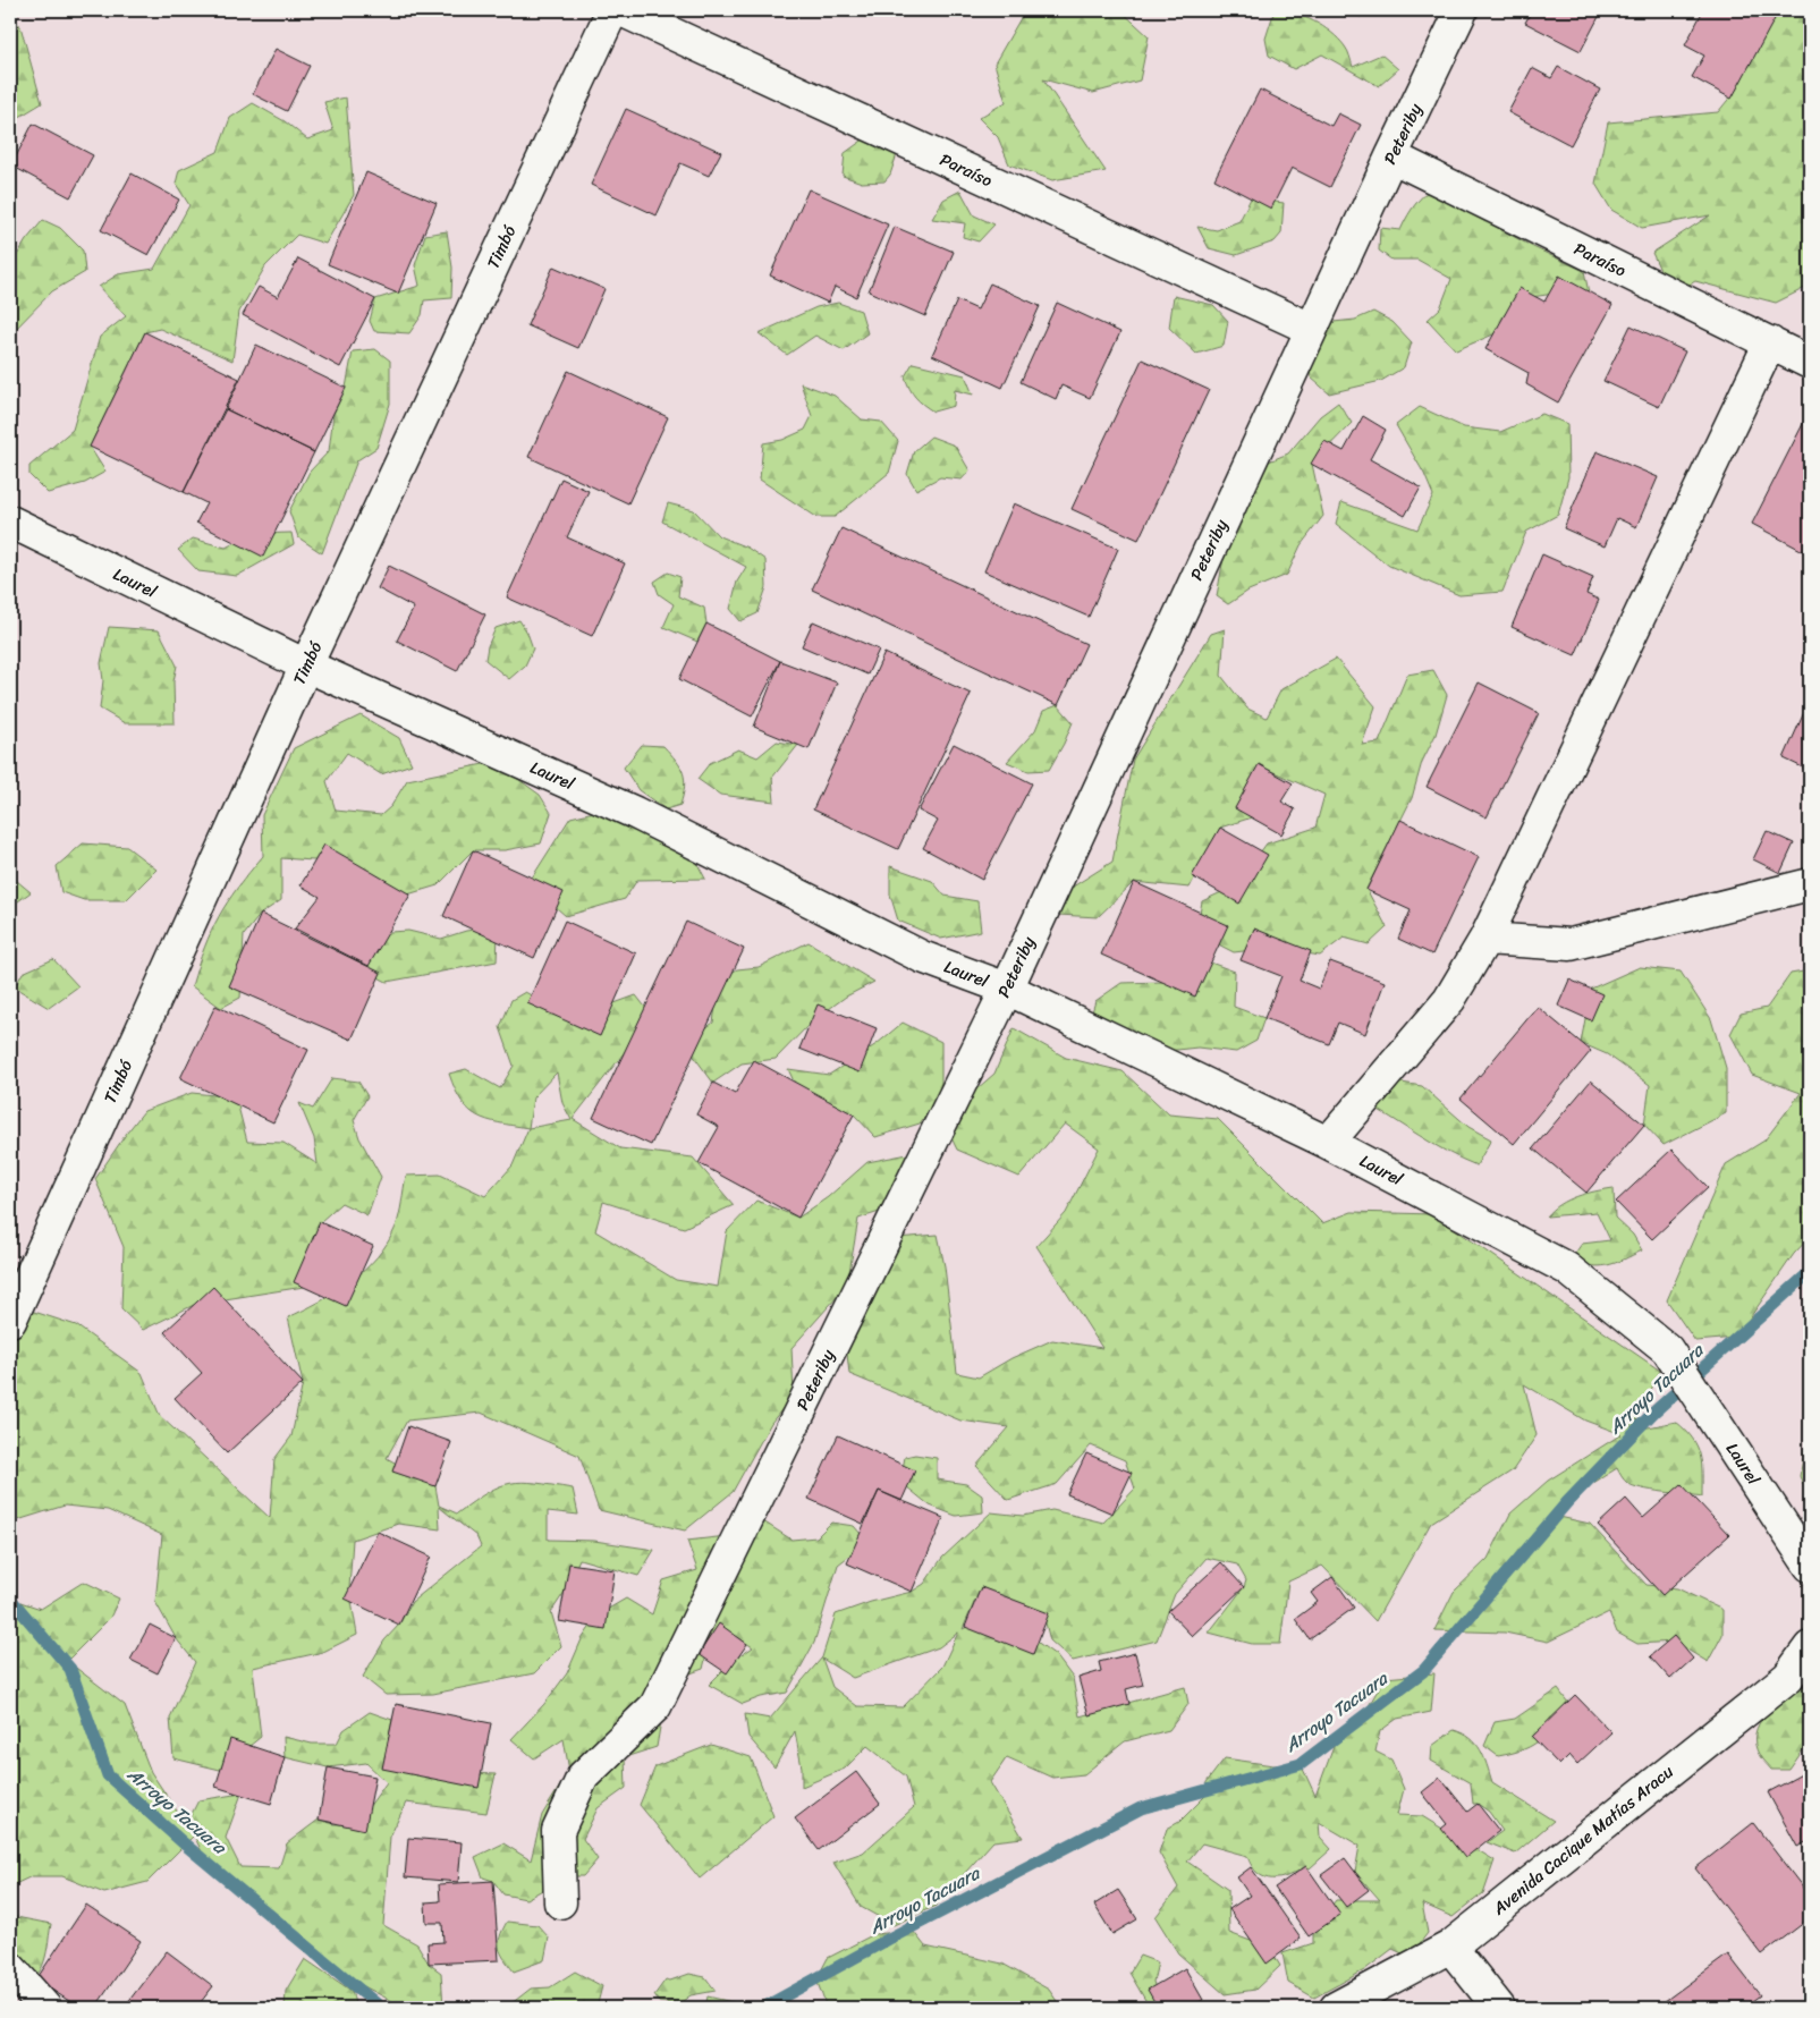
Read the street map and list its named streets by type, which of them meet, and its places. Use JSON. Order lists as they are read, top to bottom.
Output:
{
  "streets": {
    "street": [
      "Peteriby",
      "Paraíso",
      "Timbó",
      "Laurel",
      "Avenida Cacique Matías Aracu"
    ]
  },
  "crossings": [
    ["Peteriby", "Paraíso"],
    ["Peteriby", "Laurel"],
    ["Timbó", "Laurel"]
  ],
  "water": ["Arroyo Tacuara"]
}
